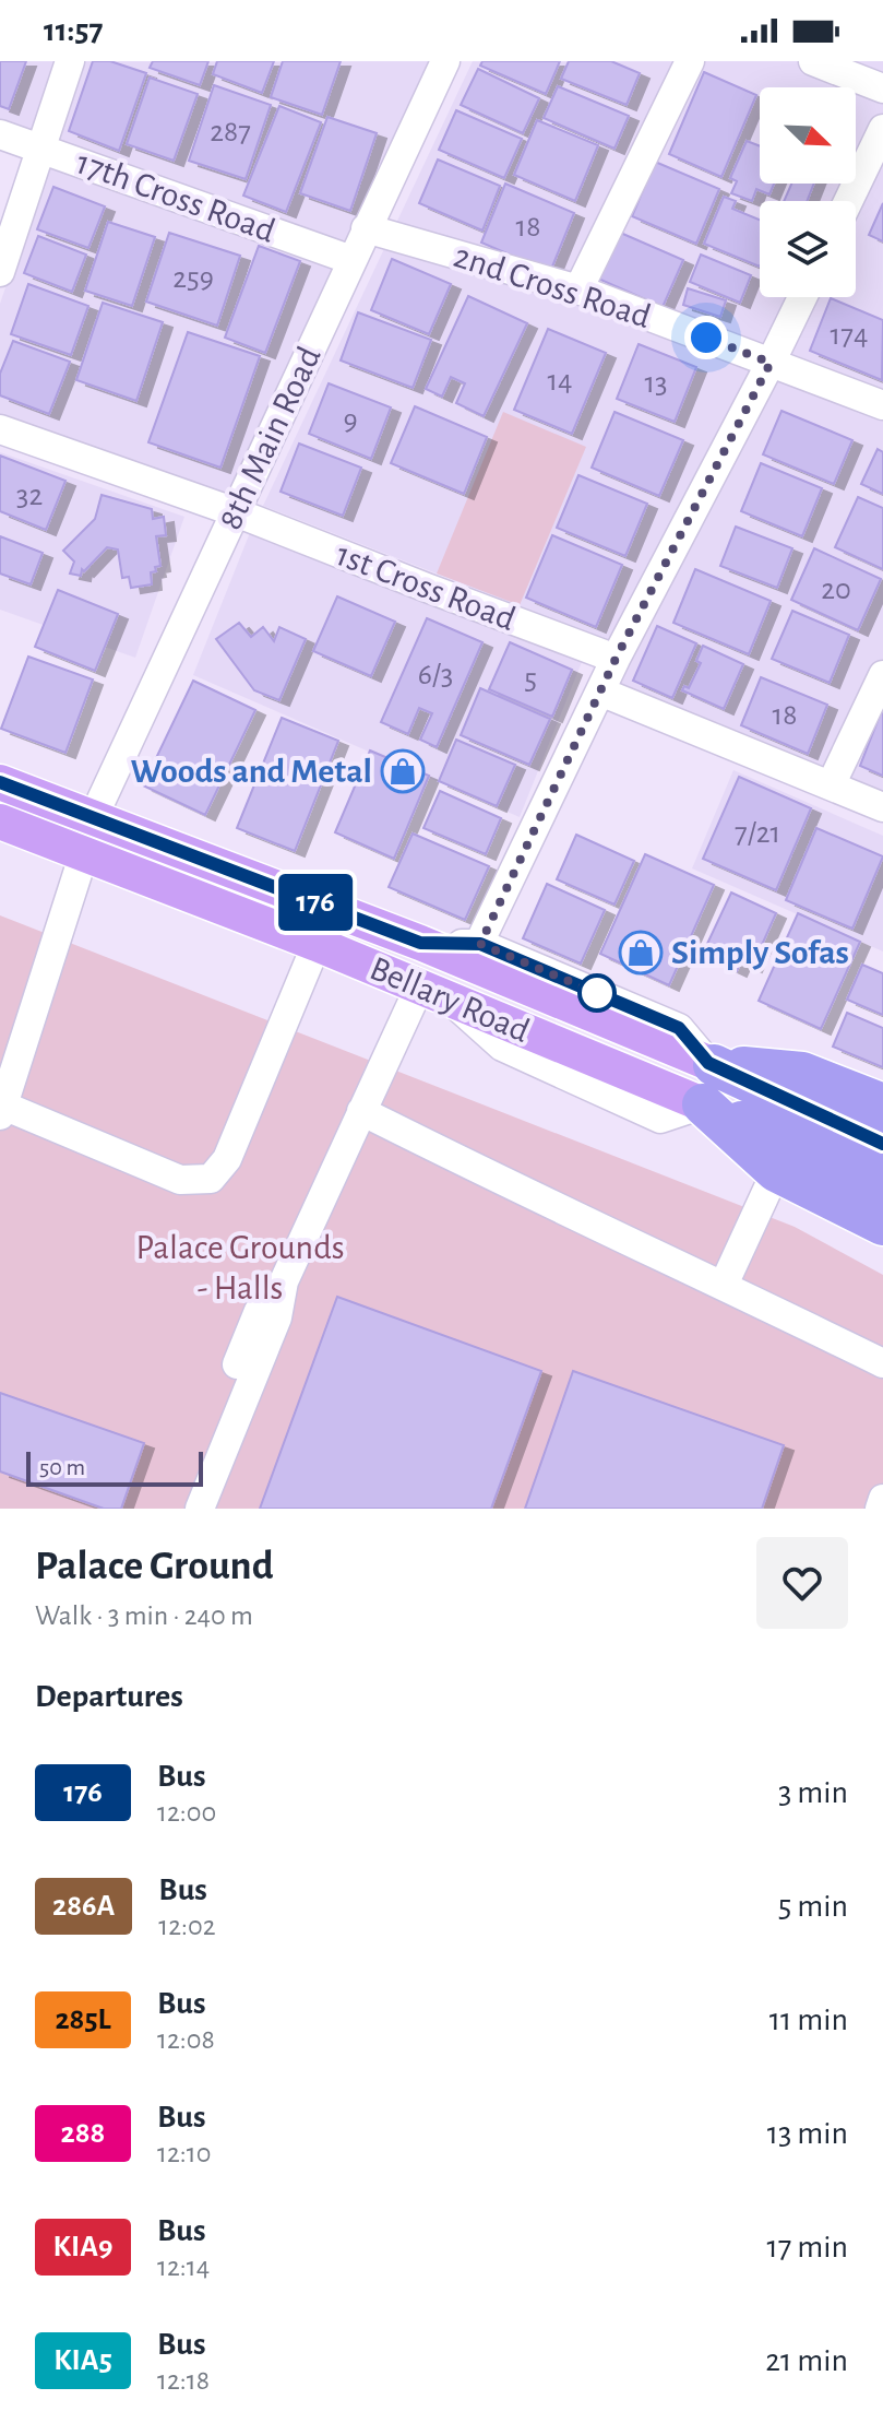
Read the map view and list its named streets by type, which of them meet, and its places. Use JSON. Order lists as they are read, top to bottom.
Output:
{
  "streets": {
    "main road": ["Bellary Road"],
    "street": [
      "17th Cross Road",
      "2nd Cross Road",
      "8th Main Road",
      "1st Cross Road"
    ]
  },
  "crossings": [
    ["17th Cross Road", "8th Main Road"],
    ["2nd Cross Road", "8th Main Road"],
    ["8th Main Road", "1st Cross Road"],
    ["8th Main Road", "Bellary Road"]
  ],
  "parks": ["Palace Grounds - Halls"],
  "places": {
    "shop": ["Woods and Metal", "Simply Sofas"]
  },
  "lines": ["bus line 176"],
  "house_numbers": [
    "287",
    "18",
    "259",
    "174",
    "14",
    "13",
    "9",
    "32",
    "20",
    "6/3",
    "5",
    "18",
    "7/21"
  ],
  "scale_bar": "50 m",
  "north": "bottom right",
  "page": {
    "status": "11:57",
    "on_map": "176",
    "scale": "50 m",
    "heading": [
      ["Palace Ground", "Walk · 3 min · 240 m"],
      "Departures"
    ],
    "list": [
      {
        "mark": "176",
        "name": "Bus",
        "note": "12:00",
        "value": "3 min"
      },
      {
        "mark": "286A",
        "name": "Bus",
        "note": "12:02",
        "value": "5 min"
      },
      {
        "mark": "285L",
        "name": "Bus",
        "note": "12:08",
        "value": "11 min"
      },
      {
        "mark": "288",
        "name": "Bus",
        "note": "12:10",
        "value": "13 min"
      },
      {
        "mark": "KIA9",
        "name": "Bus",
        "note": "12:14",
        "value": "17 min"
      },
      {
        "mark": "KIA5",
        "name": "Bus",
        "note": "12:18",
        "value": "21 min"
      }
    ]
  }
}
